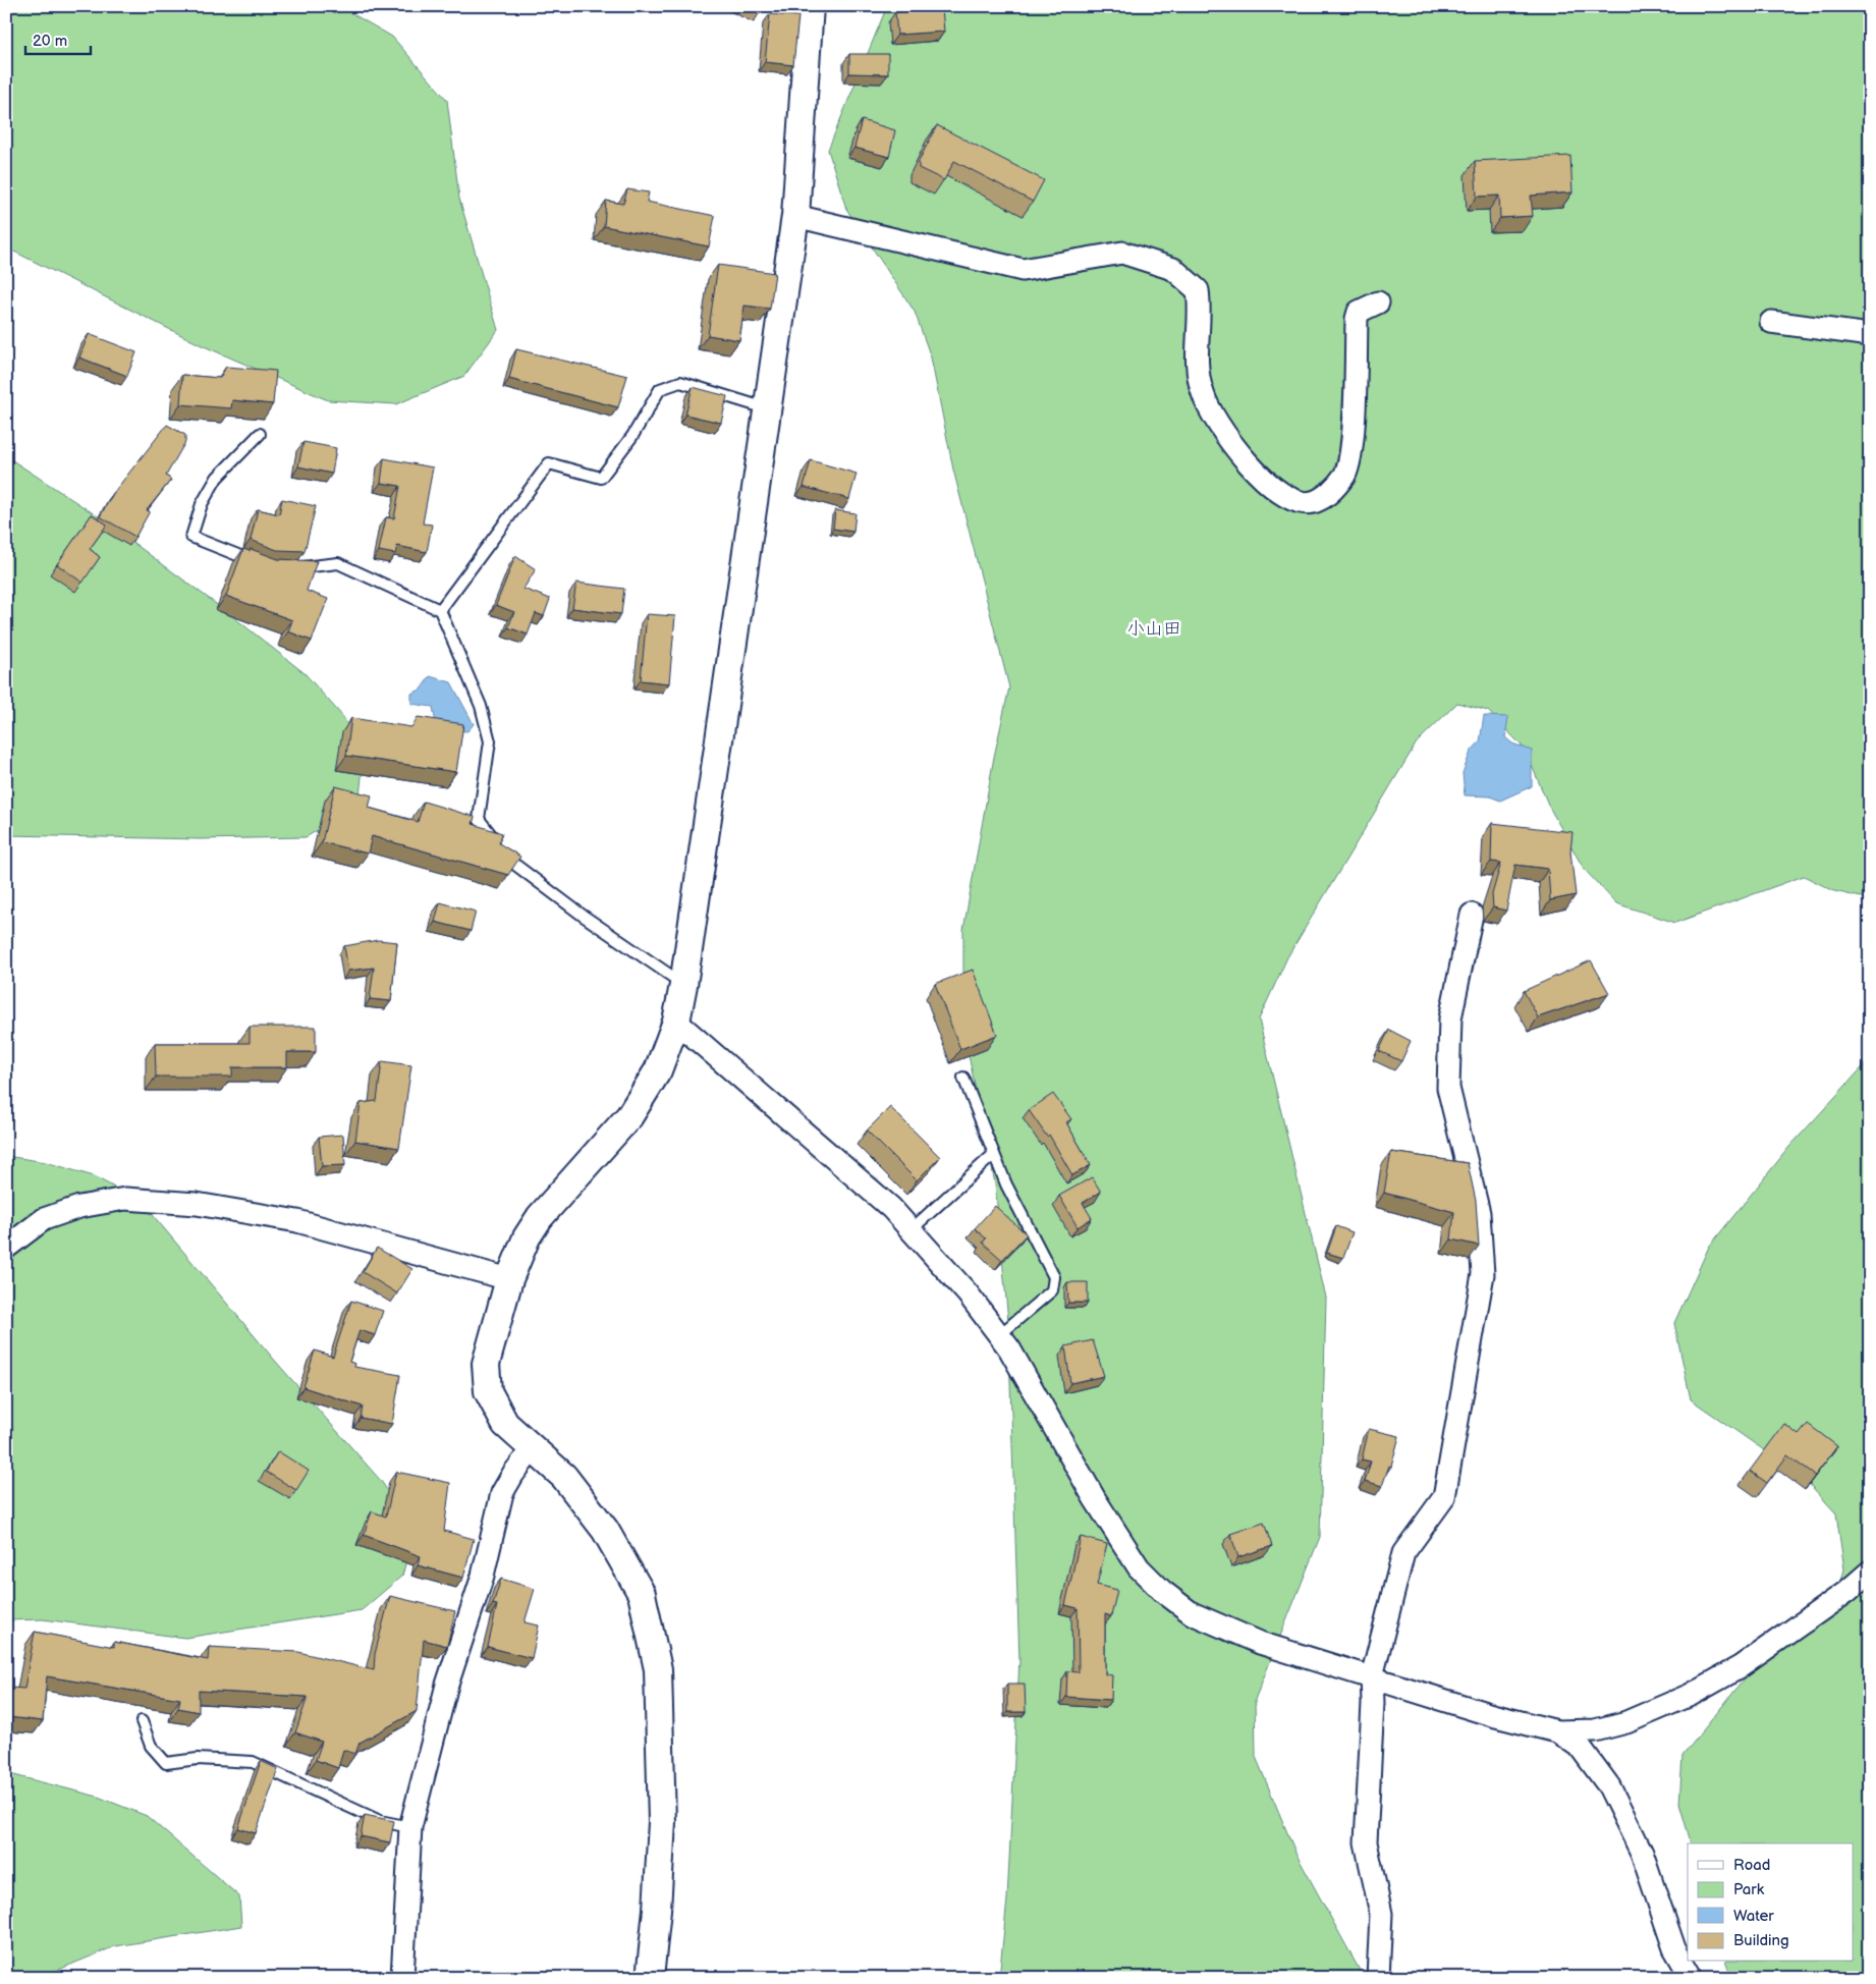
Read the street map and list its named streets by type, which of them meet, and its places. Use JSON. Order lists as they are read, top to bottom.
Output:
{
  "districts": ["小山田"],
  "legend": [
    "Road",
    "Park",
    "Water",
    "Building"
  ],
  "scale_bar": "20 m"
}
